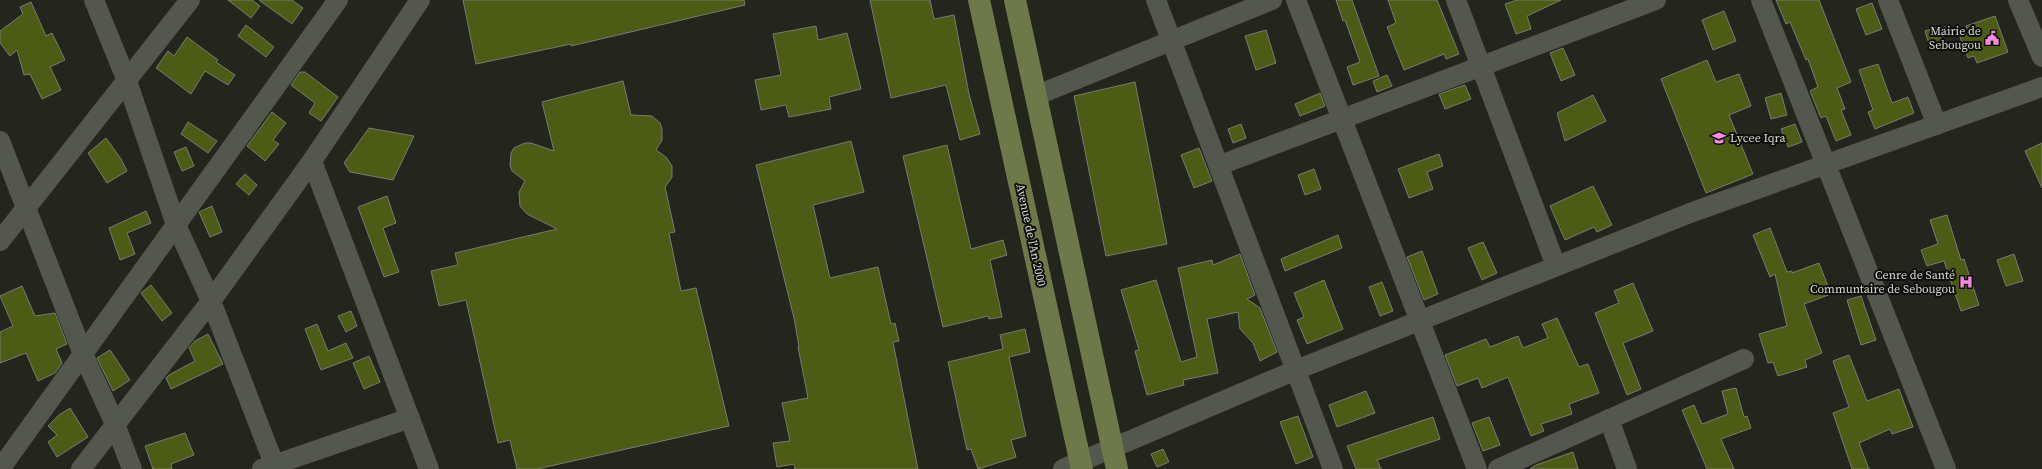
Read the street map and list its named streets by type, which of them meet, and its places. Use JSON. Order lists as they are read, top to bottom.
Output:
{
  "streets": {
    "main road": ["Avenue de l'An 2000"]
  },
  "places": {
    "public building": ["Mairie de Sebougou"],
    "school or university": ["Lycee Iqra"],
    "hospital": ["Cenre de Santé Communtaire de Sebougou"]
  }
}
